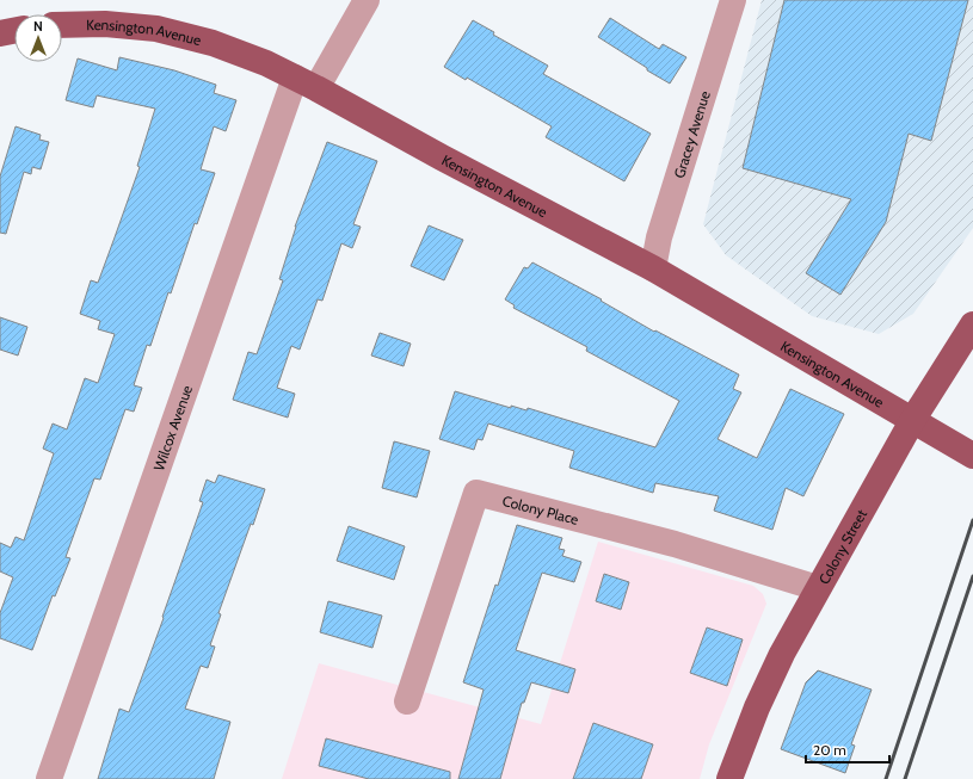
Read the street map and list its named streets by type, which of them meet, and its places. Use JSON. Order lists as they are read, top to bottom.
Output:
{
  "streets": {
    "main road": ["Kensington Avenue", "Colony Street"],
    "street": ["Gracey Avenue", "Wilcox Avenue", "Colony Place"]
  },
  "crossings": [
    ["Kensington Avenue", "Gracey Avenue"],
    ["Kensington Avenue", "Wilcox Avenue"],
    ["Kensington Avenue", "Colony Street"],
    ["Colony Place", "Colony Street"]
  ],
  "scale_bar": "20 m",
  "north": "top"
}
